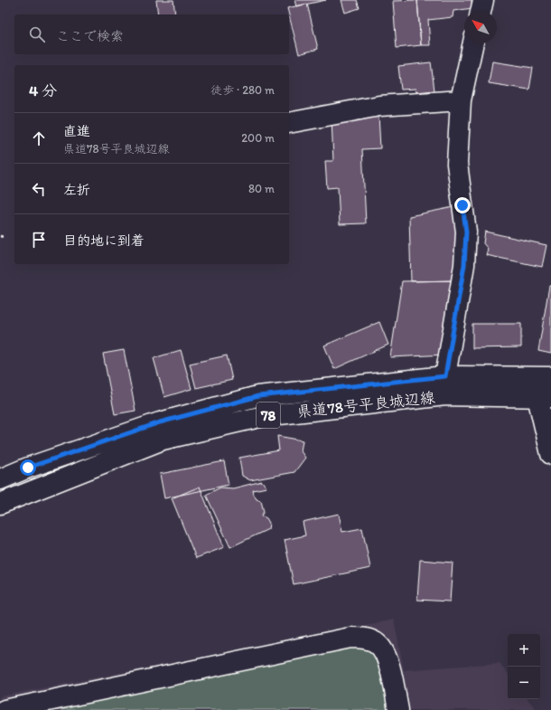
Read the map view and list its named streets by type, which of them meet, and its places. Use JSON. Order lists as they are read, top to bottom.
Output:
{
  "streets": {
    "main road": ["県道78号平良城辺線", "78"]
  },
  "north": "top left",
  "page": {
    "search": "ここで検索",
    "heading": ["4 分", "徒歩 · 280 m"],
    "list": [
      ["直進", "県道78号平良城辺線", "200 m"],
      ["左折", "80 m"],
      "目的地に到着"
    ],
    "map_buttons": ["+", "−"]
  }
}
